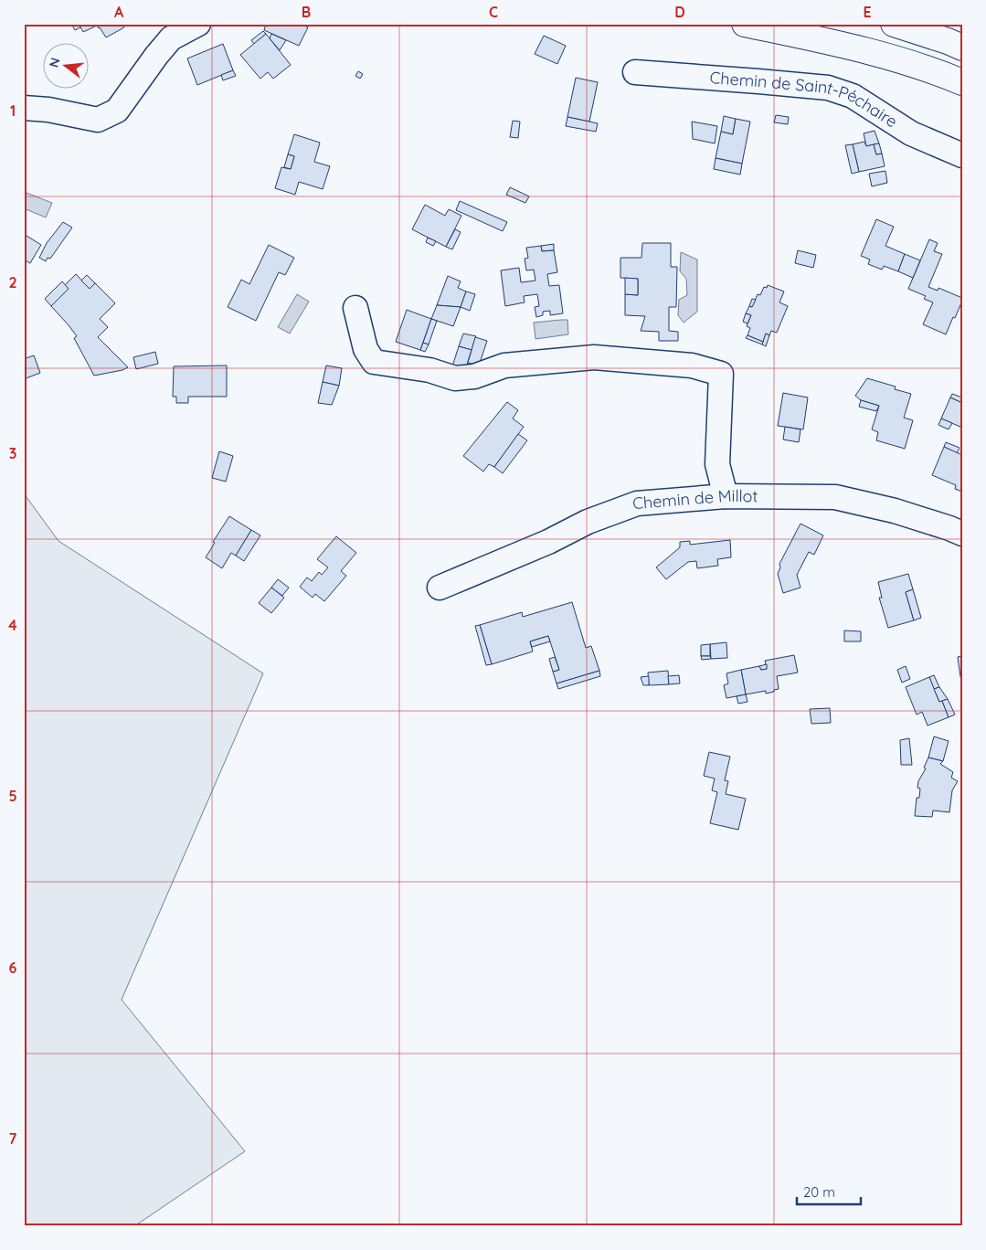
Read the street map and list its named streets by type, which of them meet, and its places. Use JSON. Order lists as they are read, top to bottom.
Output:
{
  "streets": {
    "street": ["Chemin de Saint-Péchaire", "Chemin de Millot"]
  },
  "scale_bar": "20 m",
  "north": "left",
  "grid": {
    "columns": [
      "A",
      "B",
      "C",
      "D",
      "E"
    ],
    "rows": [
      "1",
      "2",
      "3",
      "4",
      "5",
      "6",
      "7"
    ]
  }
}
